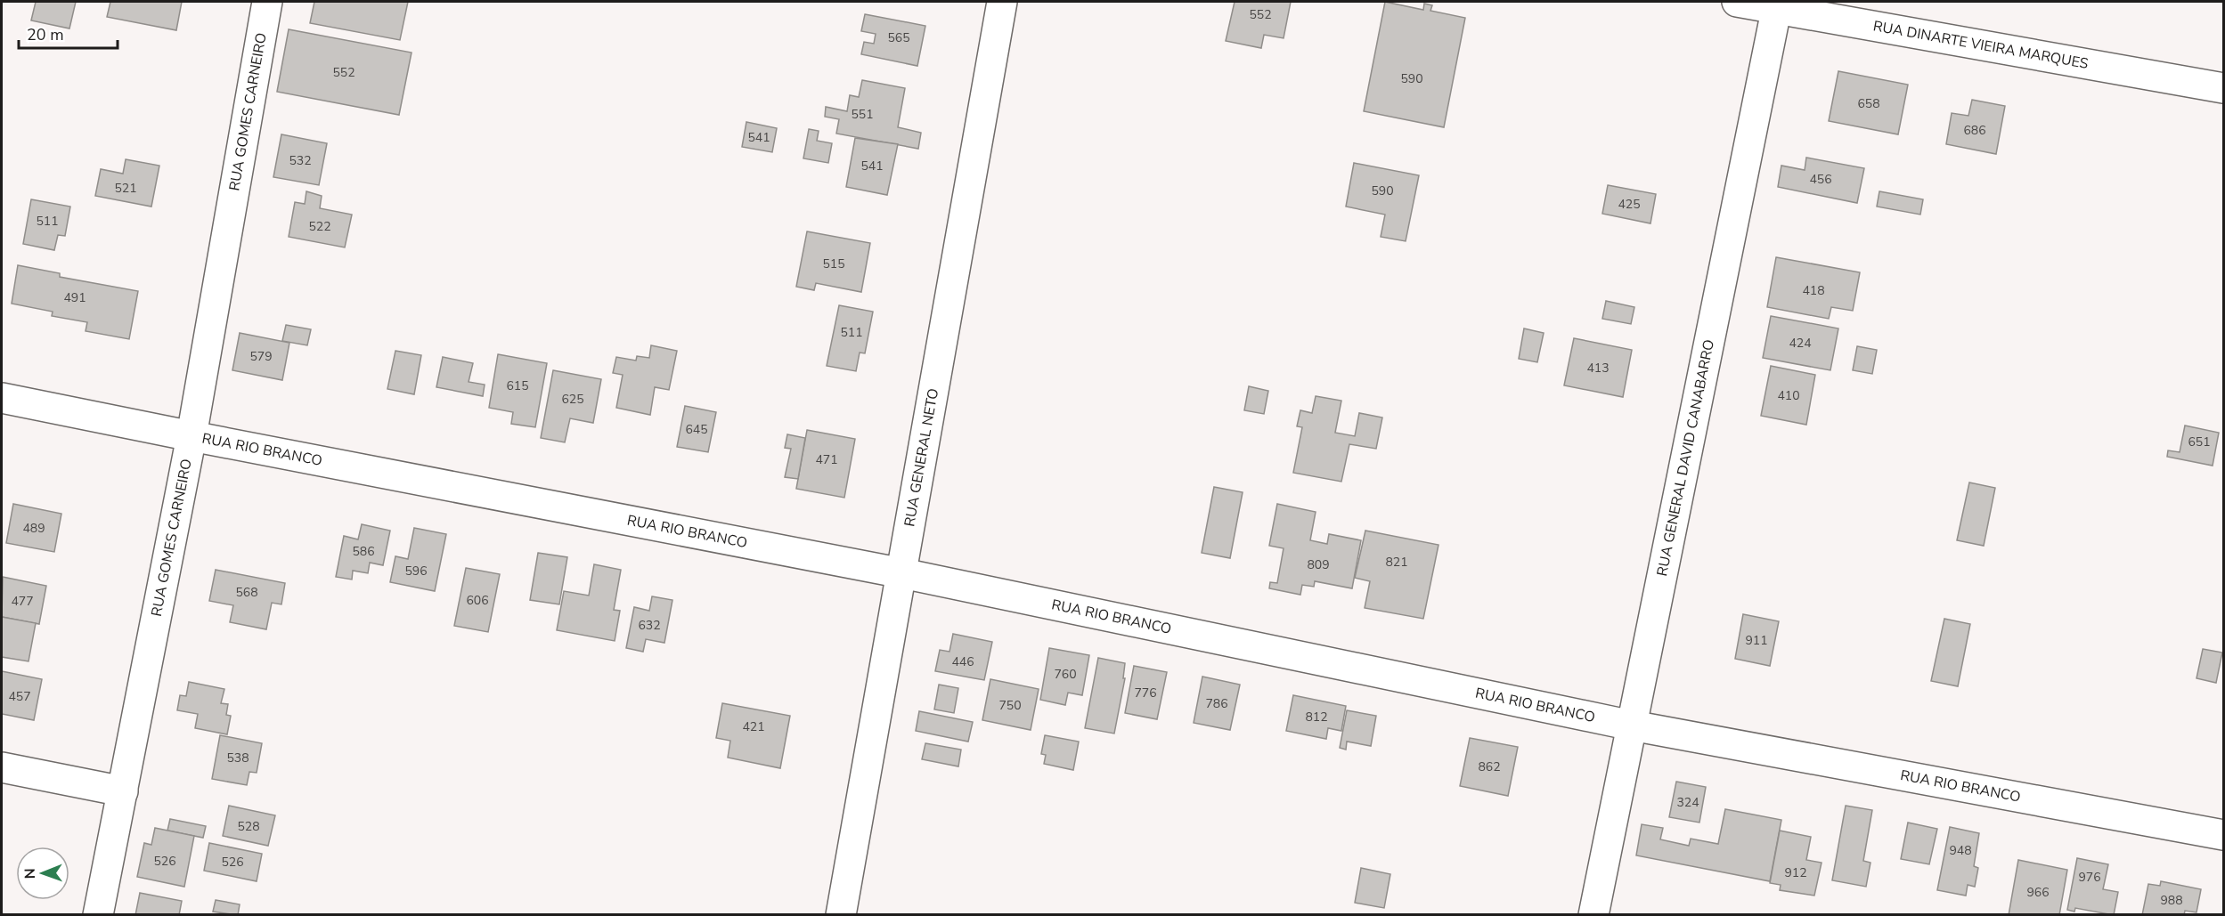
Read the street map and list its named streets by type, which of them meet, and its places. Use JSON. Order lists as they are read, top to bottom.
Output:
{
  "streets": {
    "street": [
      "RUA DINARTE VIEIRA MARQUES",
      "RUA GOMES CARNEIRO",
      "RUA RIO BRANCO",
      "RUA GENERAL NETO",
      "RUA GENERAL DAVID CANABARRO"
    ]
  },
  "crossings": [
    ["RUA DINARTE VIEIRA MARQUES", "RUA GENERAL DAVID CANABARRO"],
    ["RUA GOMES CARNEIRO", "RUA RIO BRANCO"],
    ["RUA RIO BRANCO", "RUA GENERAL NETO"],
    ["RUA RIO BRANCO", "RUA GENERAL DAVID CANABARRO"]
  ],
  "house_numbers": [
    "552",
    "565",
    "552",
    "590",
    "658",
    "551",
    "686",
    "541",
    "532",
    "541",
    "456",
    "521",
    "590",
    "425",
    "511",
    "522",
    "515",
    "418",
    "491",
    "511",
    "424",
    "579",
    "413",
    "615",
    "410",
    "625",
    "645",
    "651",
    "471",
    "489",
    "586",
    "821",
    "809",
    "596",
    "568",
    "606",
    "477",
    "632",
    "911",
    "446",
    "760",
    "776",
    "457",
    "786",
    "750",
    "812",
    "421",
    "538",
    "862",
    "324",
    "528",
    "948",
    "526",
    "526",
    "912",
    "976",
    "966",
    "988"
  ],
  "scale_bar": "20 m",
  "north": "left"
}
